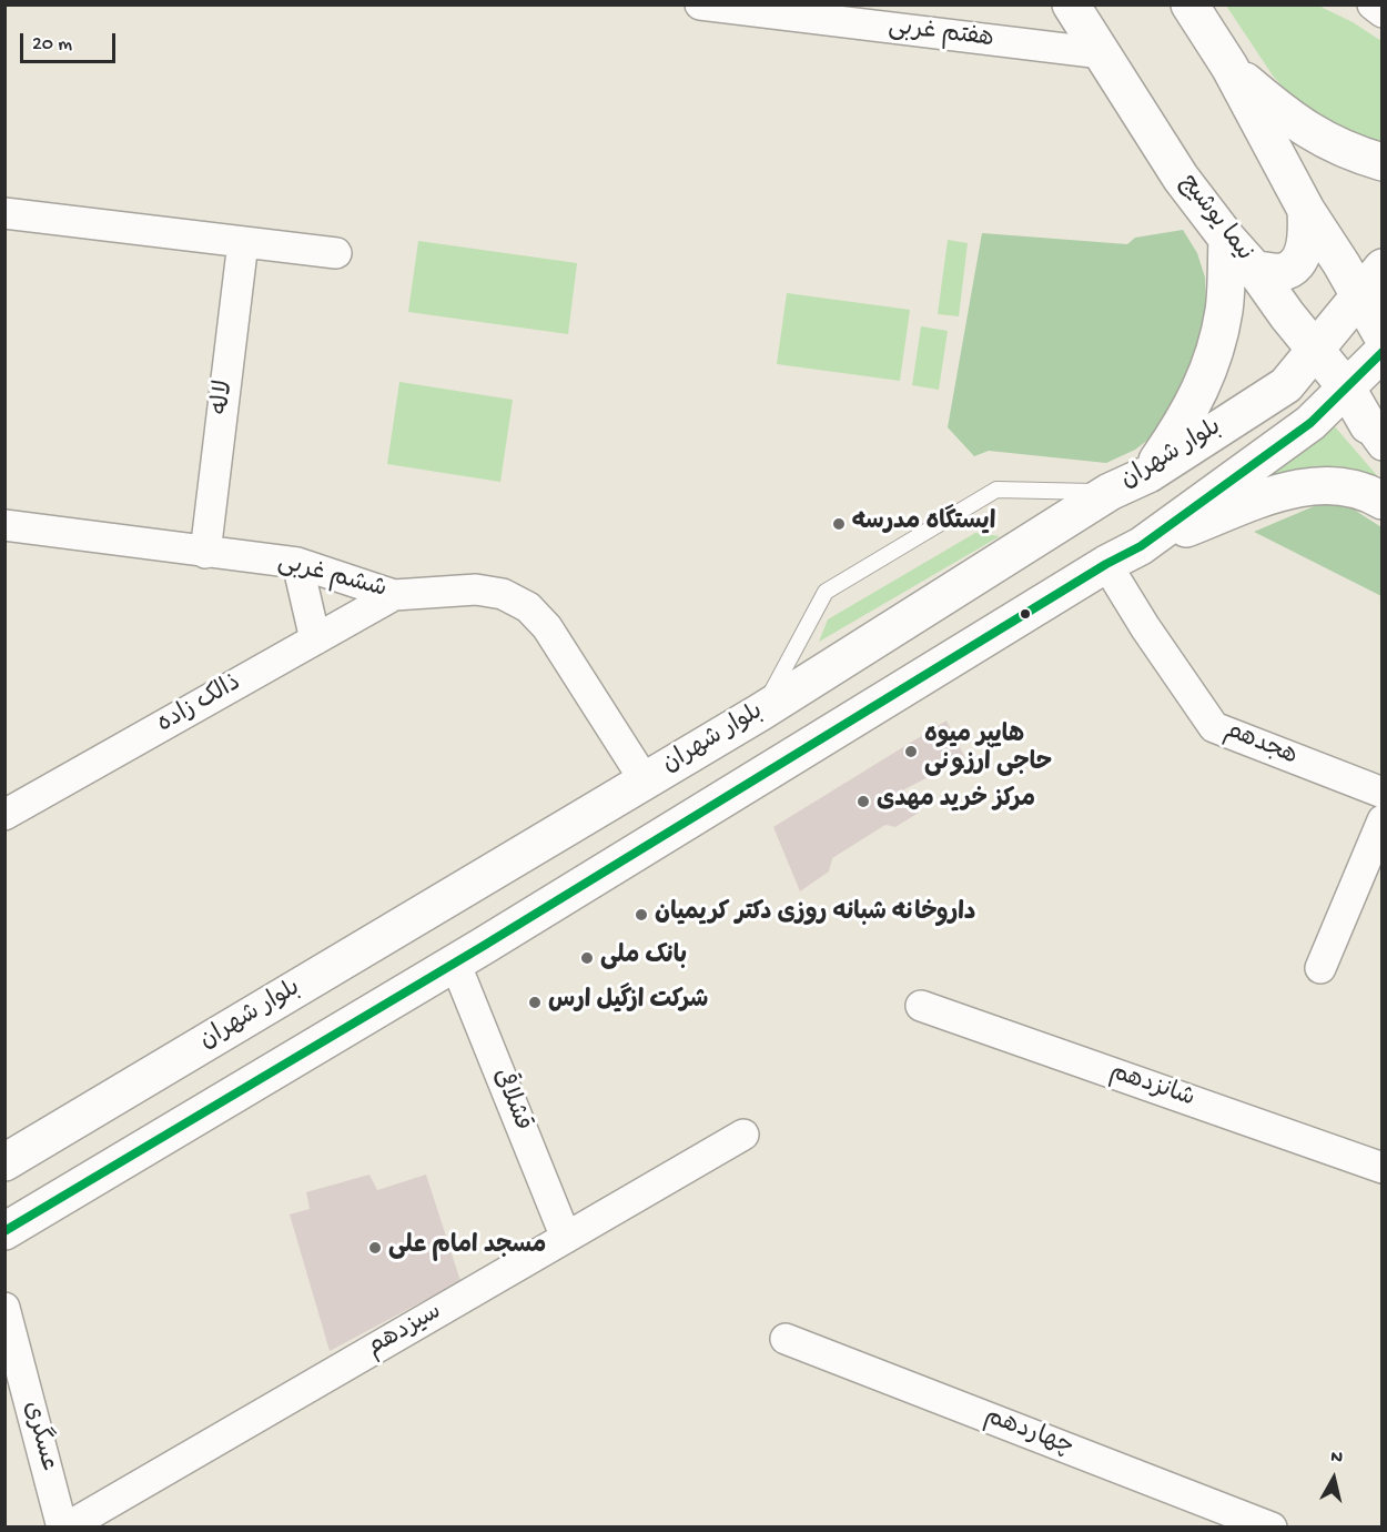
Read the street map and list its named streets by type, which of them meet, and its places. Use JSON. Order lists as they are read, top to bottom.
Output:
{
  "streets": {
    "street": [
      "هفتم غربی",
      "نیما یوشیج",
      "لاله",
      "بلوار شهران",
      "ششم غربی",
      "ذالک زاده",
      "هجدهم",
      "شانزدهم",
      "قشلاقی",
      "سیزدهم",
      "چهاردهم",
      "عسگری"
    ]
  },
  "crossings": [
    ["هفتم غربی", "نیما یوشیج"],
    ["نیما یوشیج", "بلوار شهران"],
    ["لاله", "ششم غربی"],
    ["بلوار شهران", "ششم غربی"],
    ["بلوار شهران", "هجدهم"],
    ["بلوار شهران", "قشلاقی"],
    ["ششم غربی", "ذالک زاده"],
    ["قشلاقی", "سیزدهم"],
    ["سیزدهم", "عسگری"]
  ],
  "places": [
    "ایستگاه مدرسه",
    "هایپر میوه حاجی ارزونی",
    "مرکز خرید مهدی",
    "داروخانه شبانه روزی دکتر کریمیان",
    "بانک ملی",
    "شرکت ازگیل ارس",
    "مسجد امام علی"
  ],
  "scale_bar": "20 m",
  "north": "top"
}
